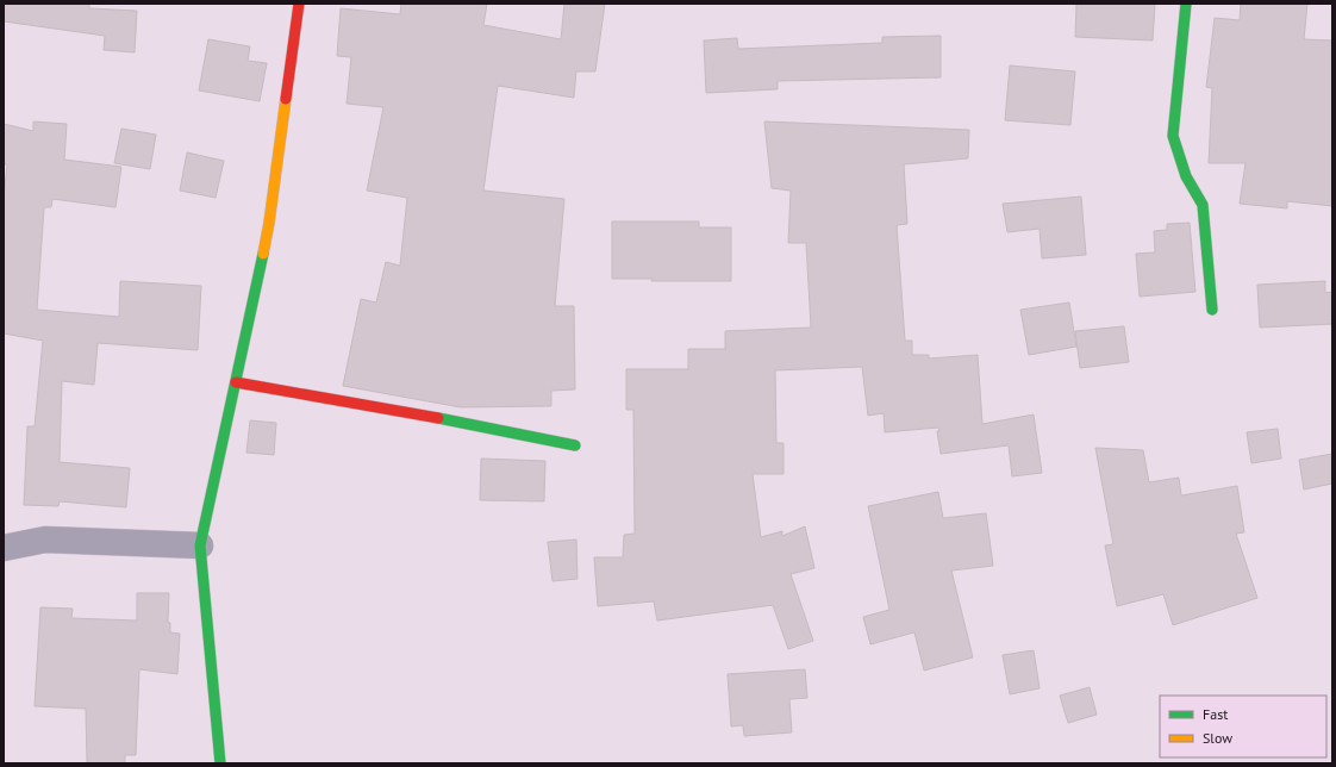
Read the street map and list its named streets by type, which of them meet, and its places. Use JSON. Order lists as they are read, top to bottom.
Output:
{
  "legend": ["Fast", "Slow"]
}
